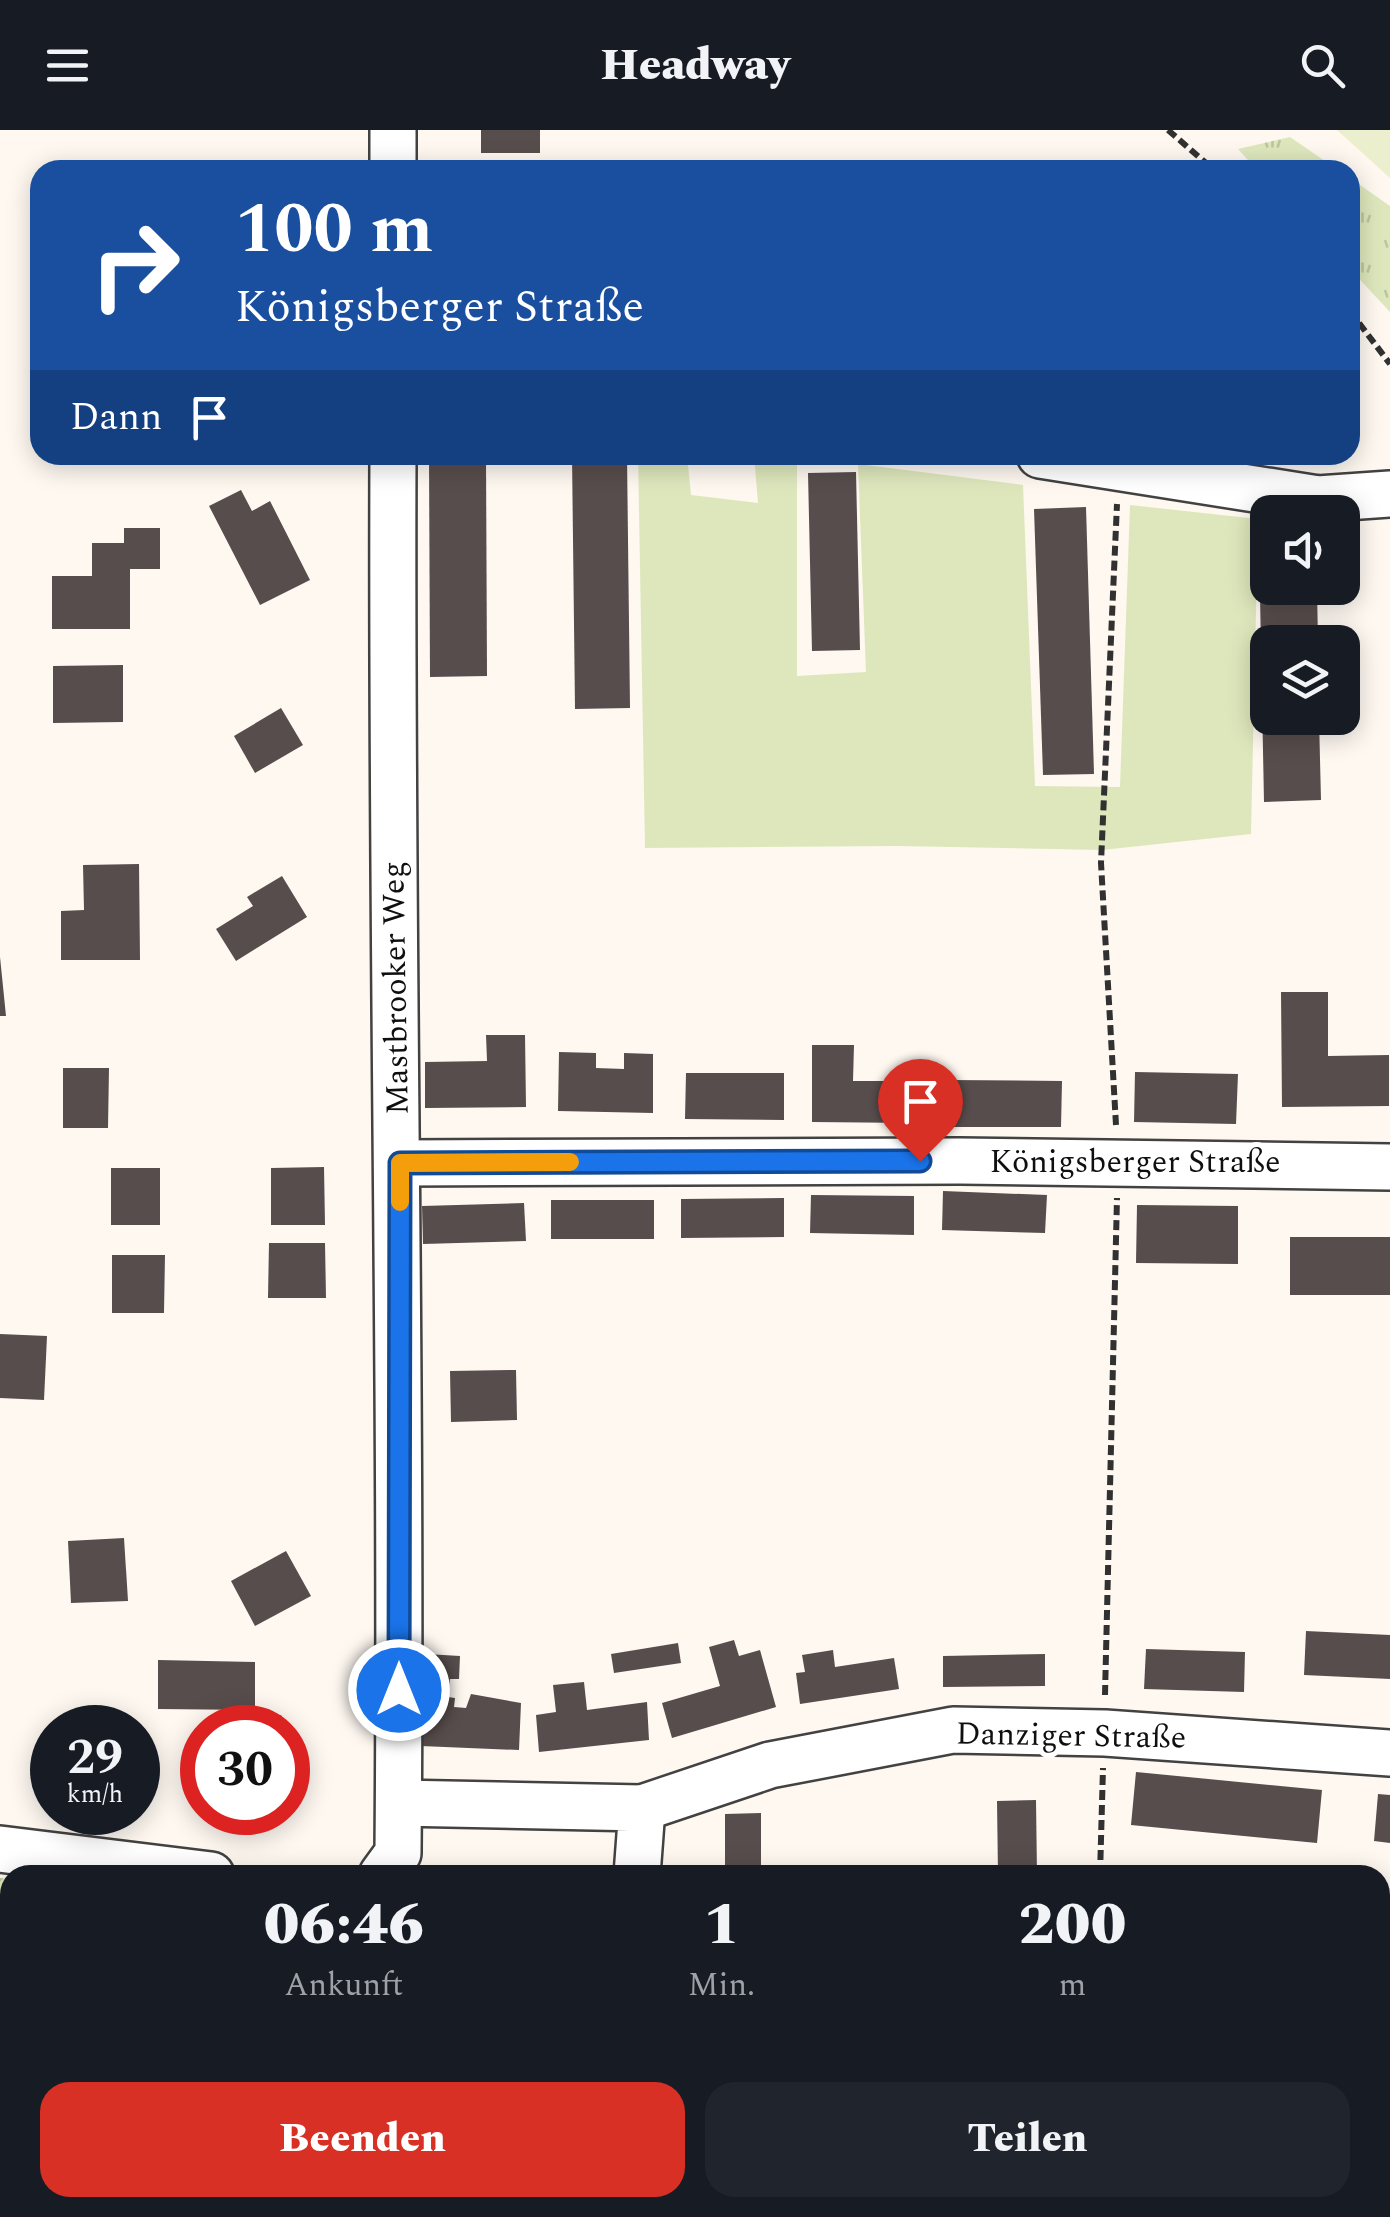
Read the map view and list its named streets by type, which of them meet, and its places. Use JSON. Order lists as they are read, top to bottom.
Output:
{
  "streets": {
    "street": ["Mastbrooker Weg", "Königsberger Straße", "Danziger Straße"]
  },
  "crossings": [
    ["Mastbrooker Weg", "Königsberger Straße"],
    ["Mastbrooker Weg", "Danziger Straße"]
  ],
  "page": {
    "header": "Headway",
    "turn": ["100 m", "Königsberger Straße"],
    "then": "Dann",
    "speed": "29 km/h",
    "limit": "30",
    "eta": [
      "06:46",
      "Ankunft",
      "1",
      "Min.",
      "200",
      "m"
    ],
    "buttons": ["Beenden", "Teilen"]
  }
}
